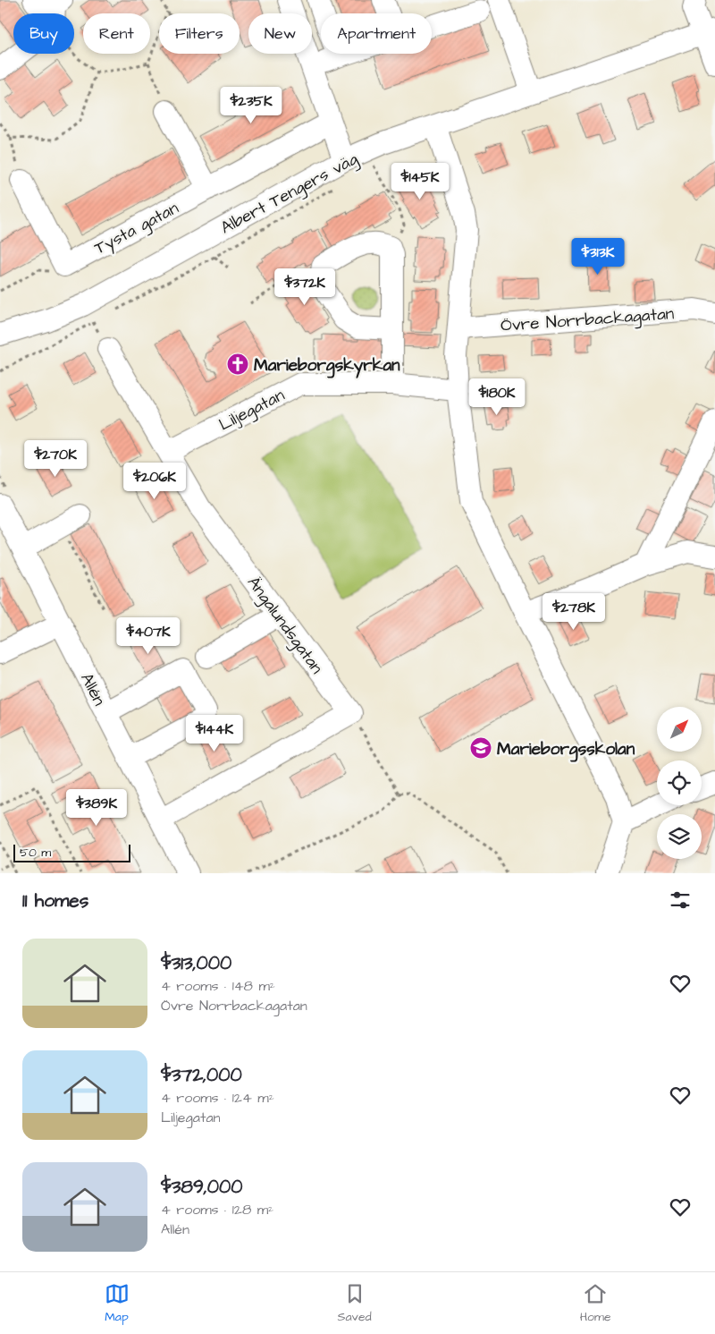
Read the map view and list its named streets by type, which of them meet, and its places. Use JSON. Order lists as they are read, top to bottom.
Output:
{
  "streets": {
    "street": [
      "Albert Tengers väg",
      "Tysta gatan",
      "Övre Norrbackagatan",
      "Liljegatan",
      "Ängalundsgatan",
      "Allén"
    ]
  },
  "crossings": [
    ["Liljegatan", "Ängalundsgatan"]
  ],
  "places": {
    "church": ["Marieborgskyrkan"],
    "school or university": ["Marieborgsskolan"]
  },
  "scale_bar": "50 m",
  "north": "top right",
  "page": {
    "chip": [
      "Buy",
      "Rent",
      "Filters",
      "New",
      "Apartment"
    ],
    "price": [
      "$235K",
      "$145K",
      "$313K",
      "$372K",
      "$180K",
      "$270K",
      "$206K",
      "$278K",
      "$407K",
      "$144K",
      "$389K"
    ],
    "scale": "50 m",
    "heading": "11 homes",
    "list": [
      {
        "name": "$313,000",
        "note": "4 rooms · 148 m² · Övre Norrbackagatan"
      },
      {
        "name": "$372,000",
        "note": "4 rooms · 124 m² · Liljegatan"
      },
      {
        "name": "$389,000",
        "note": "4 rooms · 128 m² · Allén"
      }
    ],
    "tabs": ["Map", "Saved", "Home"]
  }
}
